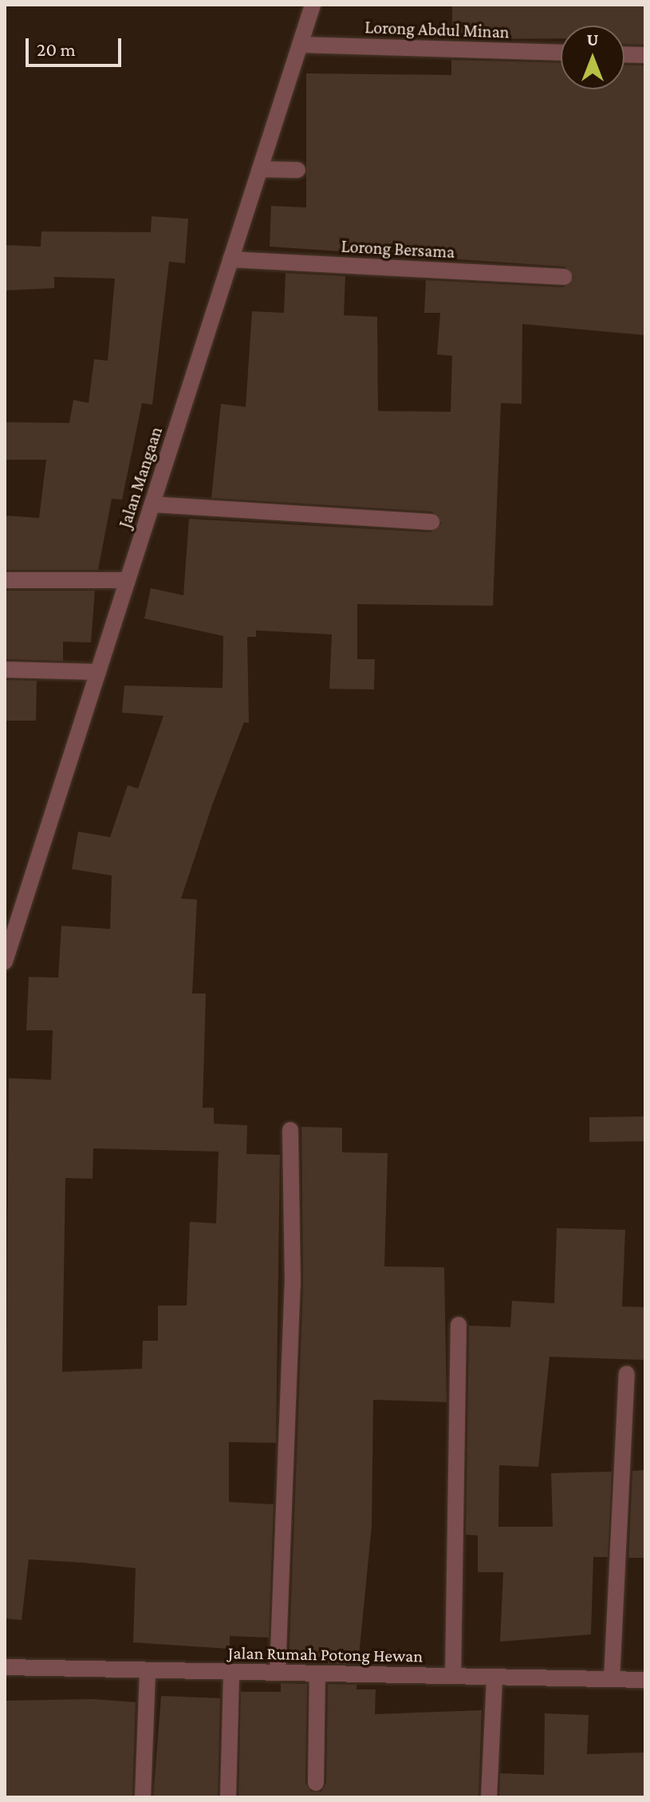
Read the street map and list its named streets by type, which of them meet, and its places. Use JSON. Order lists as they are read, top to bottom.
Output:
{
  "streets": {
    "street": [
      "Lorong Abdul Minan",
      "Lorong Bersama",
      "Jalan Mangaan",
      "Jalan Rumah Potong Hewan"
    ]
  },
  "crossings": [
    ["Lorong Abdul Minan", "Jalan Mangaan"],
    ["Lorong Bersama", "Jalan Mangaan"]
  ],
  "scale_bar": "20 m",
  "north": "top"
}
